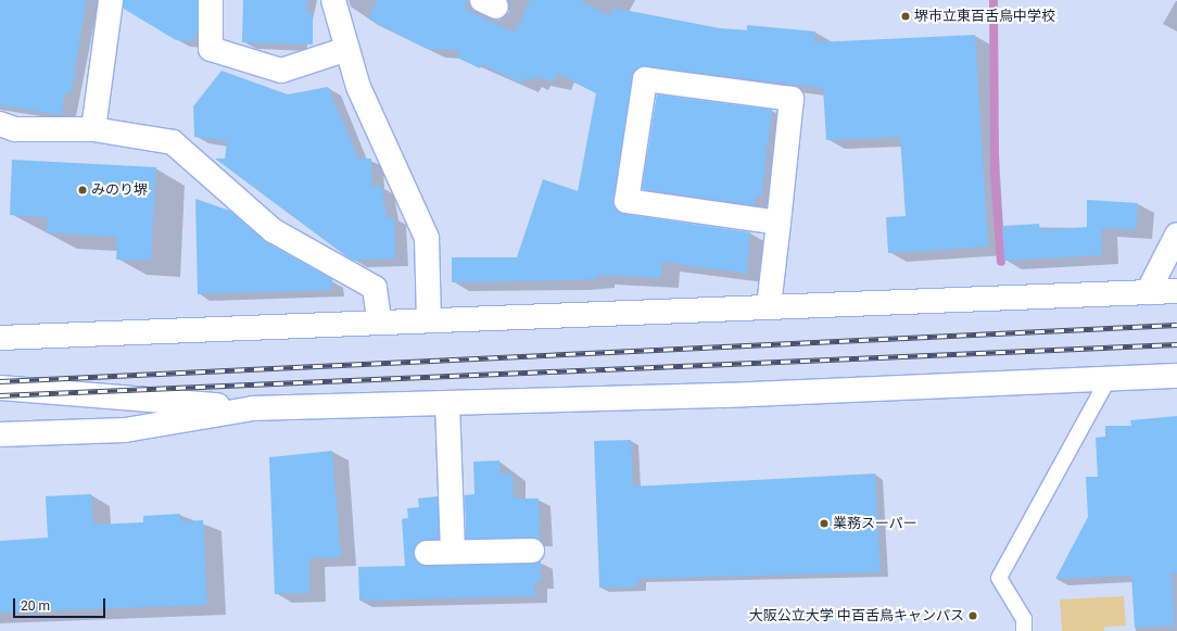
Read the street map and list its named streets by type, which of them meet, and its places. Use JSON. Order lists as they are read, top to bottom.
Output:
{
  "places": [
    "堺市立東百舌鳥中学校",
    "みのり堺",
    "業務スーパー",
    "大阪公立大学 中百舌鳥キャンパス"
  ],
  "scale_bar": "20 m"
}
